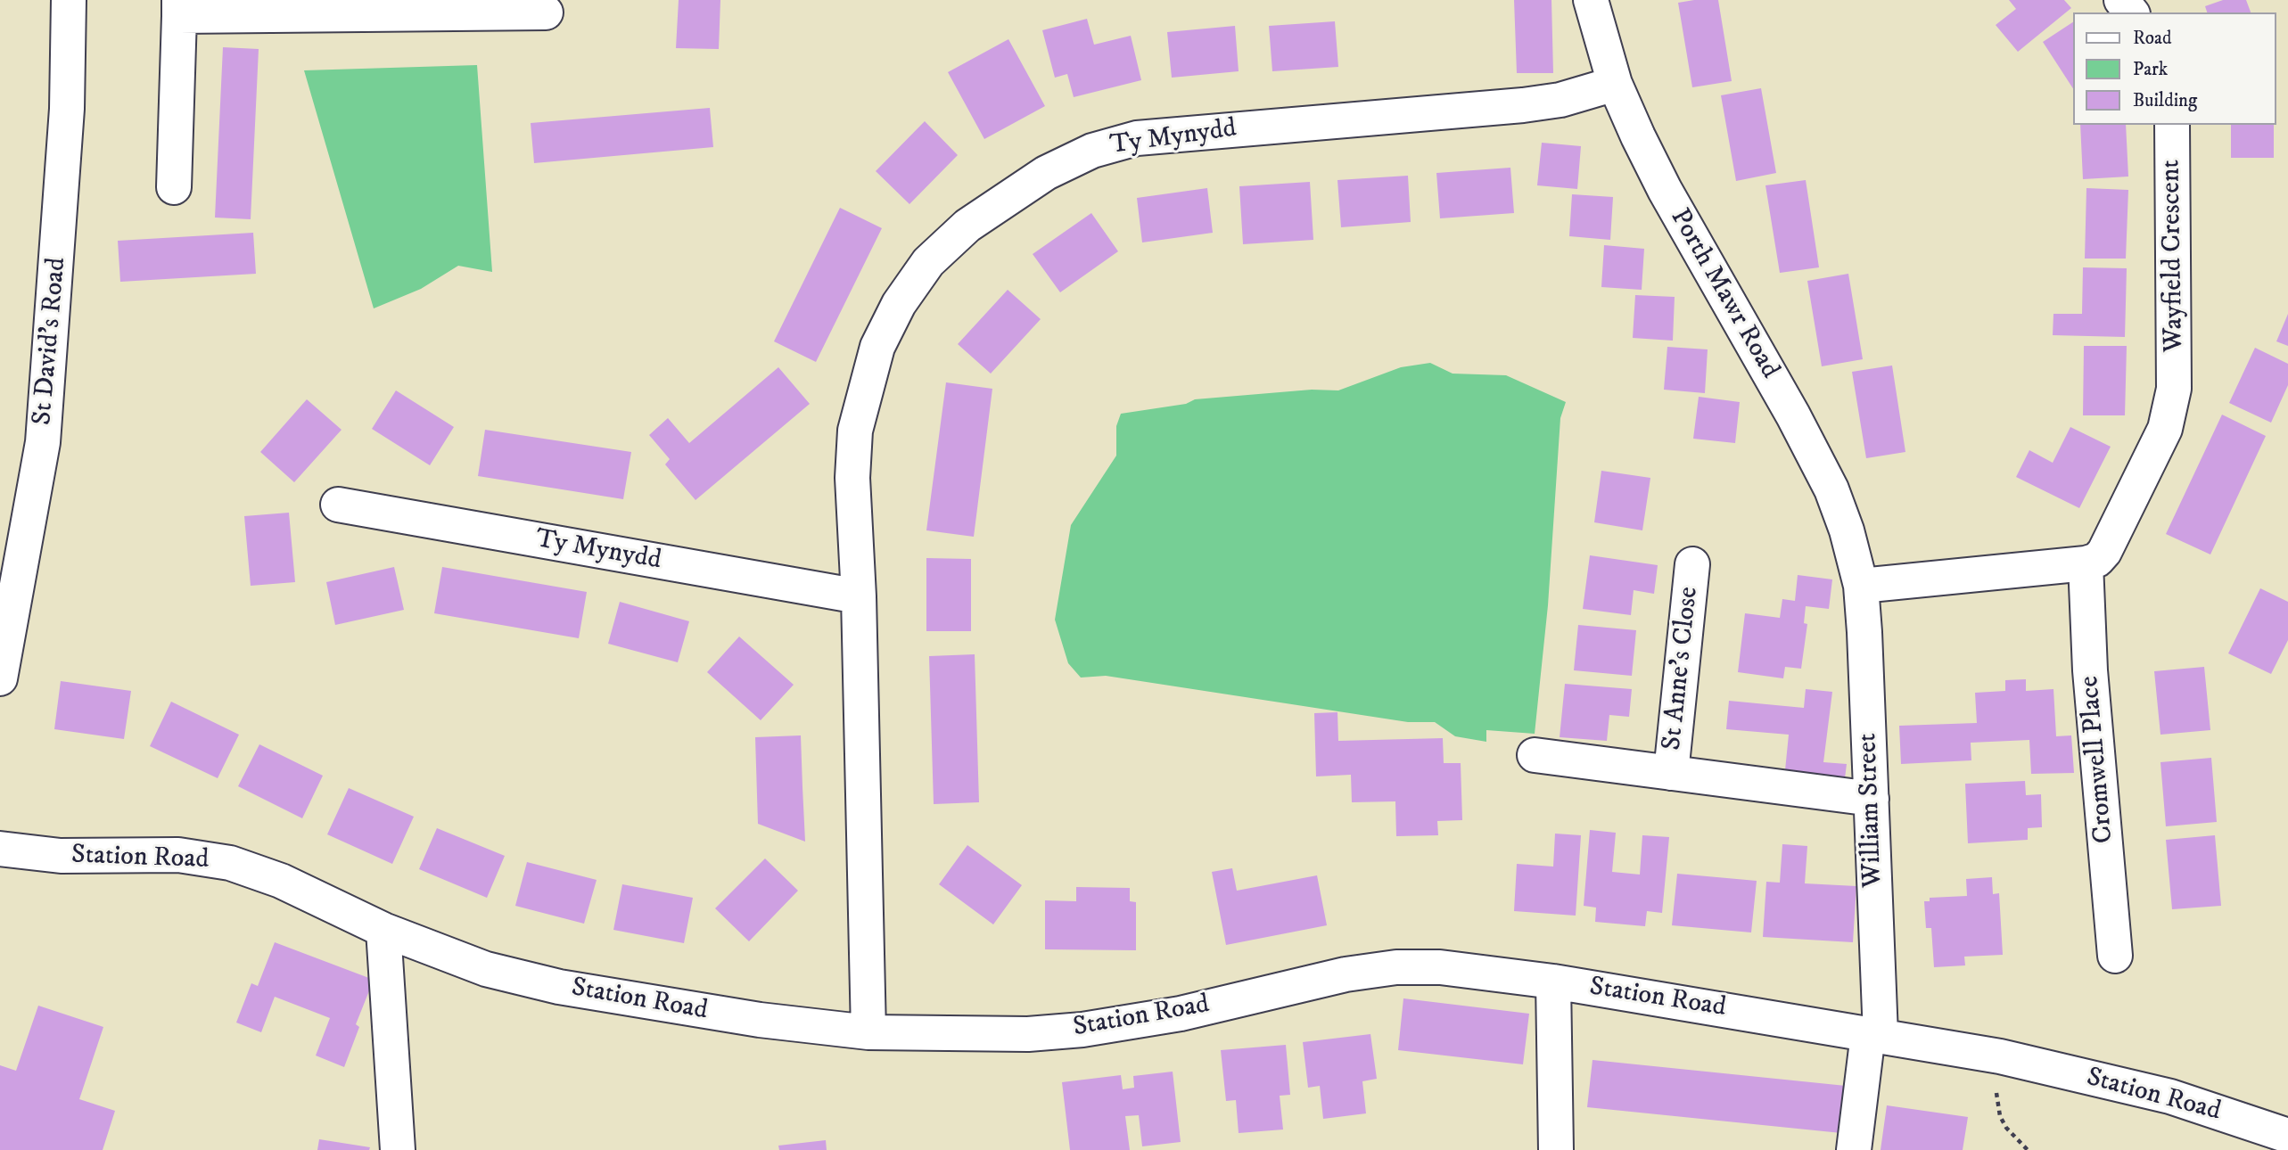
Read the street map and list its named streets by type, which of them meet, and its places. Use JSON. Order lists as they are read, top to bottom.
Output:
{
  "streets": {
    "street": [
      "Ty Mynydd",
      "Wayfield Crescent",
      "Porth Mawr Road",
      "St David's Road",
      "St Anne's Close",
      "Cromwell Place",
      "William Street",
      "Station Road"
    ]
  },
  "crossings": [
    ["Ty Mynydd", "Porth Mawr Road"],
    ["Ty Mynydd", "Station Road"],
    ["Wayfield Crescent", "Cromwell Place"],
    ["Porth Mawr Road", "William Street"],
    ["St Anne's Close", "William Street"],
    ["William Street", "Station Road"]
  ],
  "legend": ["Road", "Park", "Building"]
}
